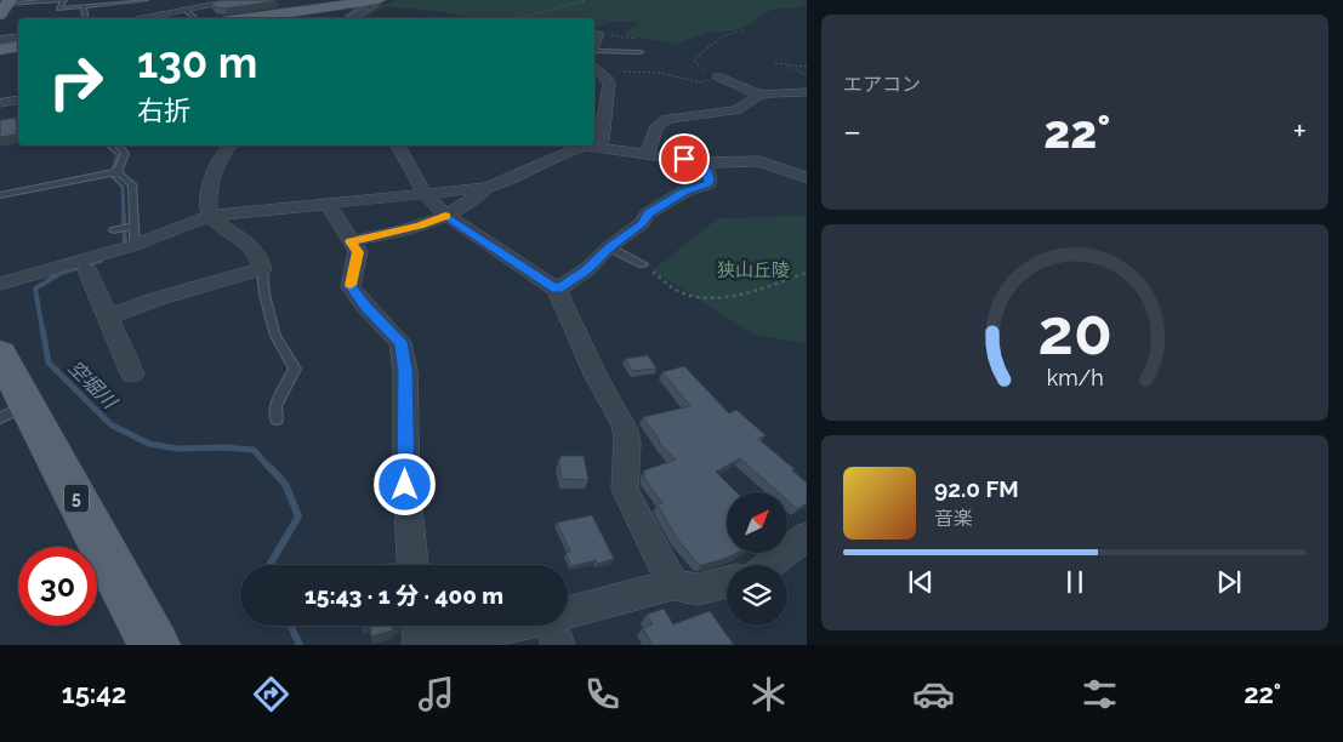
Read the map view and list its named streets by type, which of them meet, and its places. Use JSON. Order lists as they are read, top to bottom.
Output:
{
  "streets": {
    "main road": ["5"]
  },
  "water": ["空堀川"],
  "parks": ["狭山丘陵"],
  "north": "top right",
  "page": {
    "tile": "エアコン",
    "turn": ["130 m", "右折"],
    "heat": ["−", "22°", "+"],
    "song": ["92.0 FM", "音楽"],
    "limit": "30",
    "trip": "15:43 · 1 分 · 400 m",
    "tabs": ["15:42", "22°"],
    "gauge": ["20", "km/h"]
  }
}
